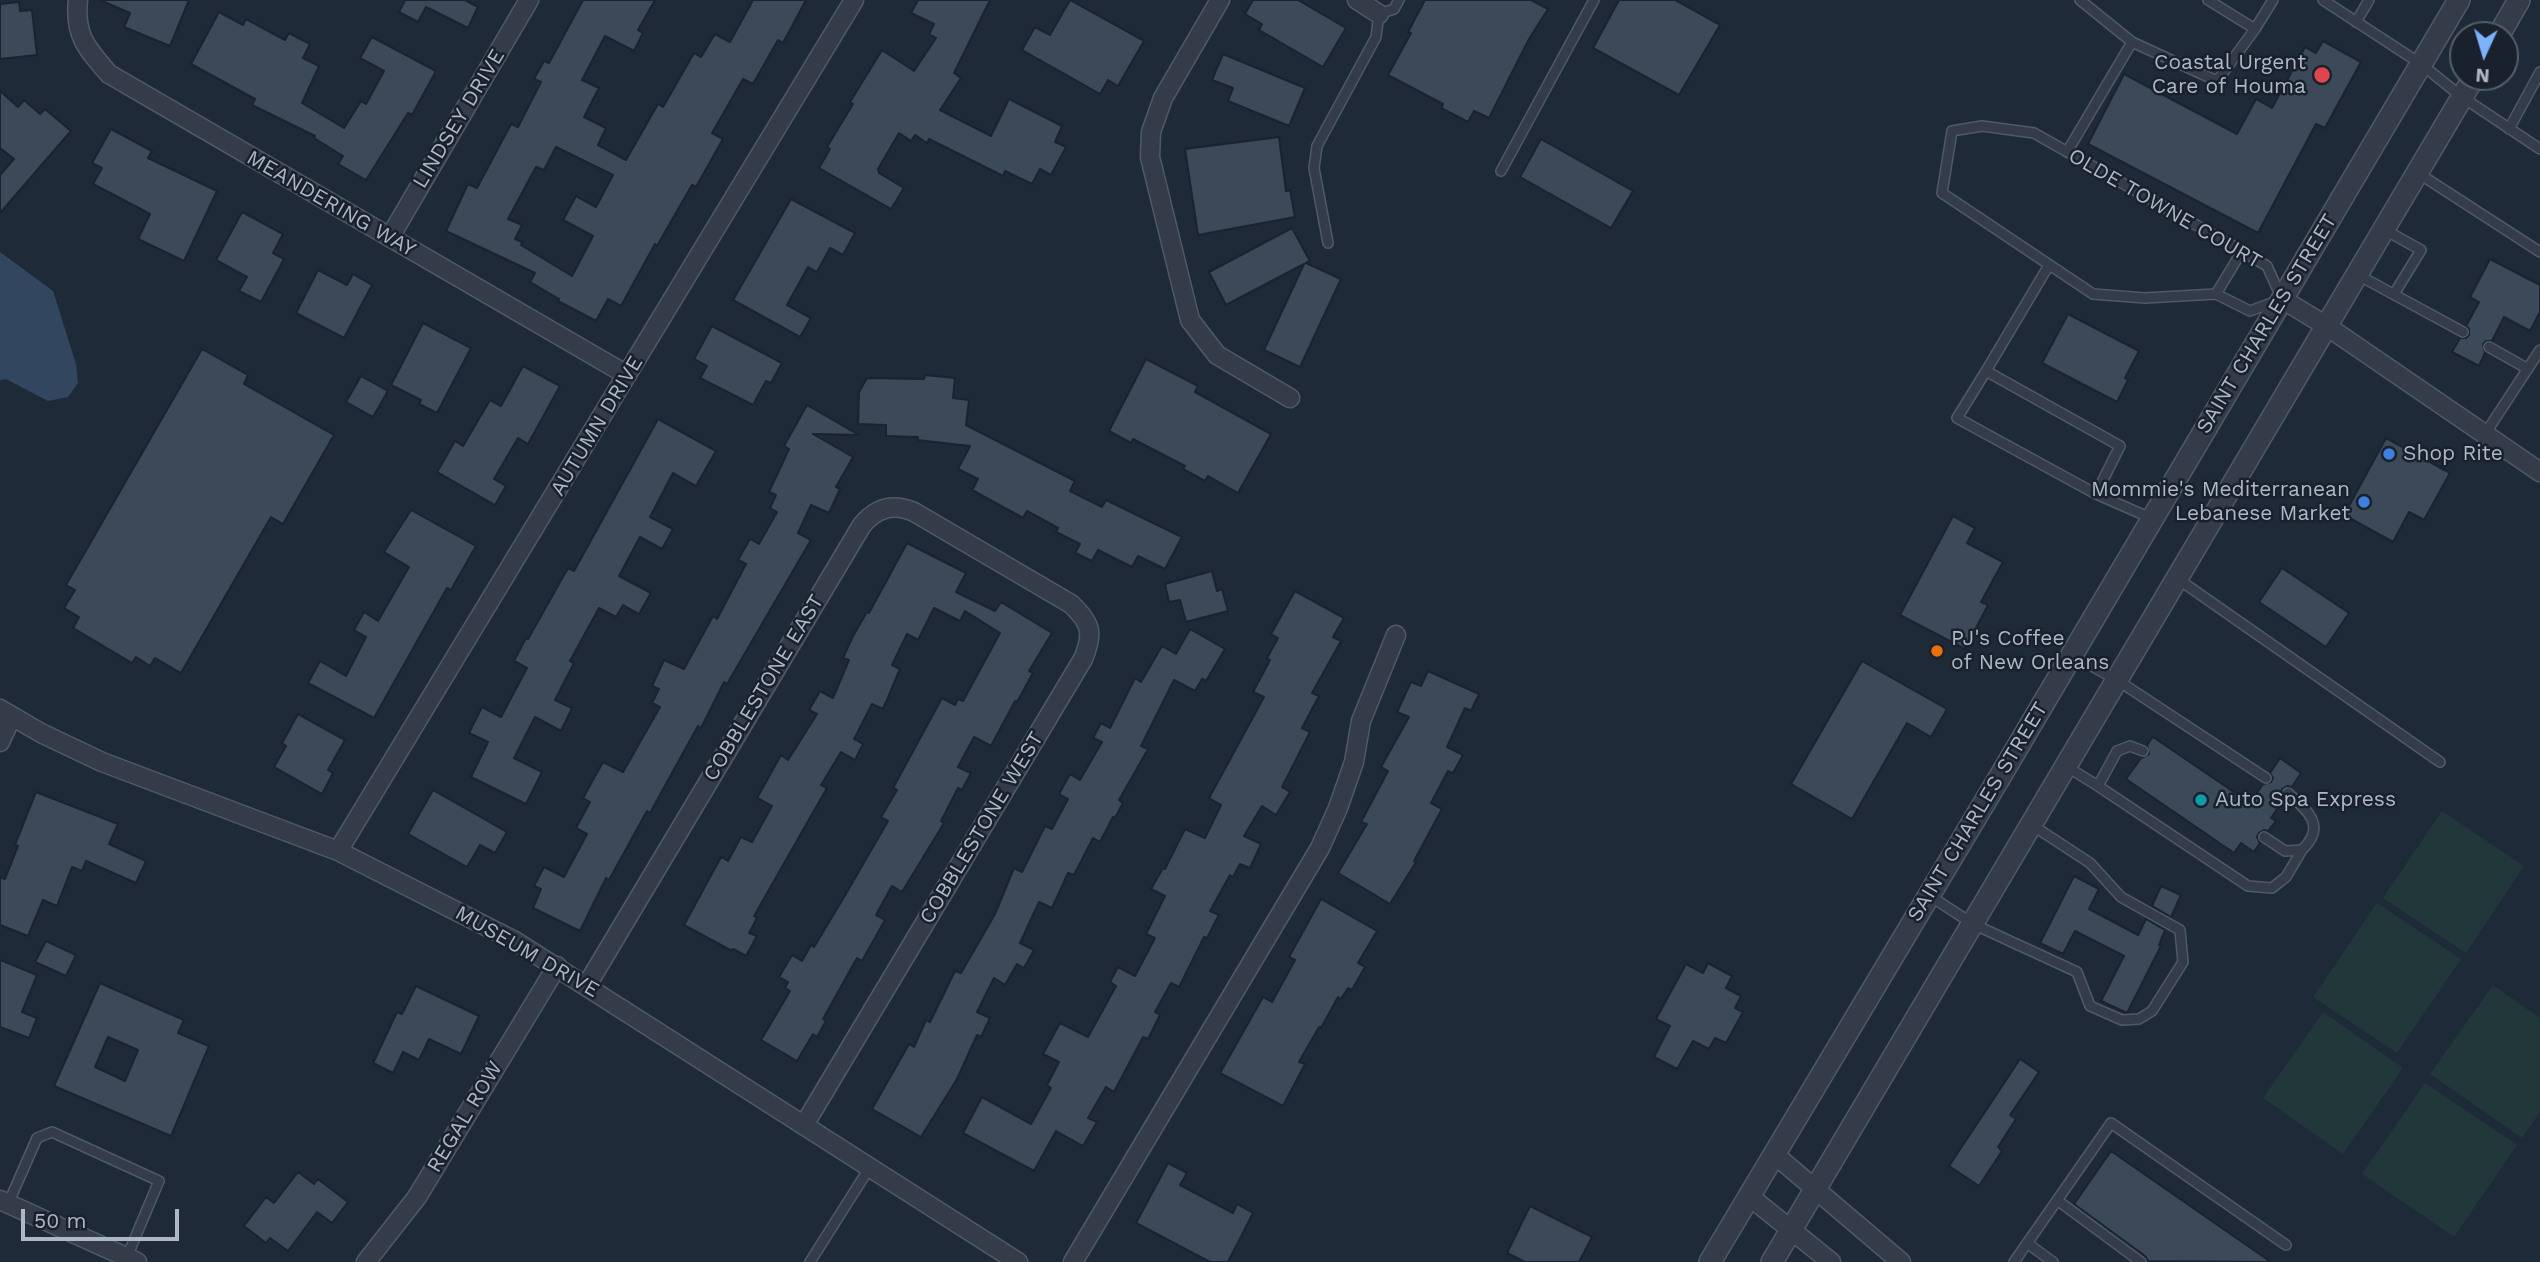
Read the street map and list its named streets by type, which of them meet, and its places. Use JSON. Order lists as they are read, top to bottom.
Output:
{
  "streets": {
    "street": [
      "LINDSEY DRIVE",
      "MEANDERING WAY",
      "SAINT CHARLES STREET",
      "AUTUMN DRIVE",
      "COBBLESTONE EAST",
      "COBBLESTONE WEST",
      "MUSEUM DRIVE",
      "REGAL ROW"
    ],
    "lane": ["OLDE TOWNE COURT"]
  },
  "crossings": [
    ["LINDSEY DRIVE", "MEANDERING WAY"],
    ["MEANDERING WAY", "AUTUMN DRIVE"],
    ["OLDE TOWNE COURT", "SAINT CHARLES STREET"],
    ["AUTUMN DRIVE", "MUSEUM DRIVE"],
    ["COBBLESTONE EAST", "COBBLESTONE WEST"],
    ["COBBLESTONE EAST", "MUSEUM DRIVE"],
    ["COBBLESTONE WEST", "MUSEUM DRIVE"],
    ["MUSEUM DRIVE", "REGAL ROW"]
  ],
  "places": [
    "Coastal Urgent Care of Houma",
    "Shop Rite",
    "Mommie's Mediterranean Lebanese Market",
    "PJ's Coffee of New Orleans",
    "Auto Spa Express"
  ],
  "scale_bar": "50 m",
  "north": "bottom"
}
